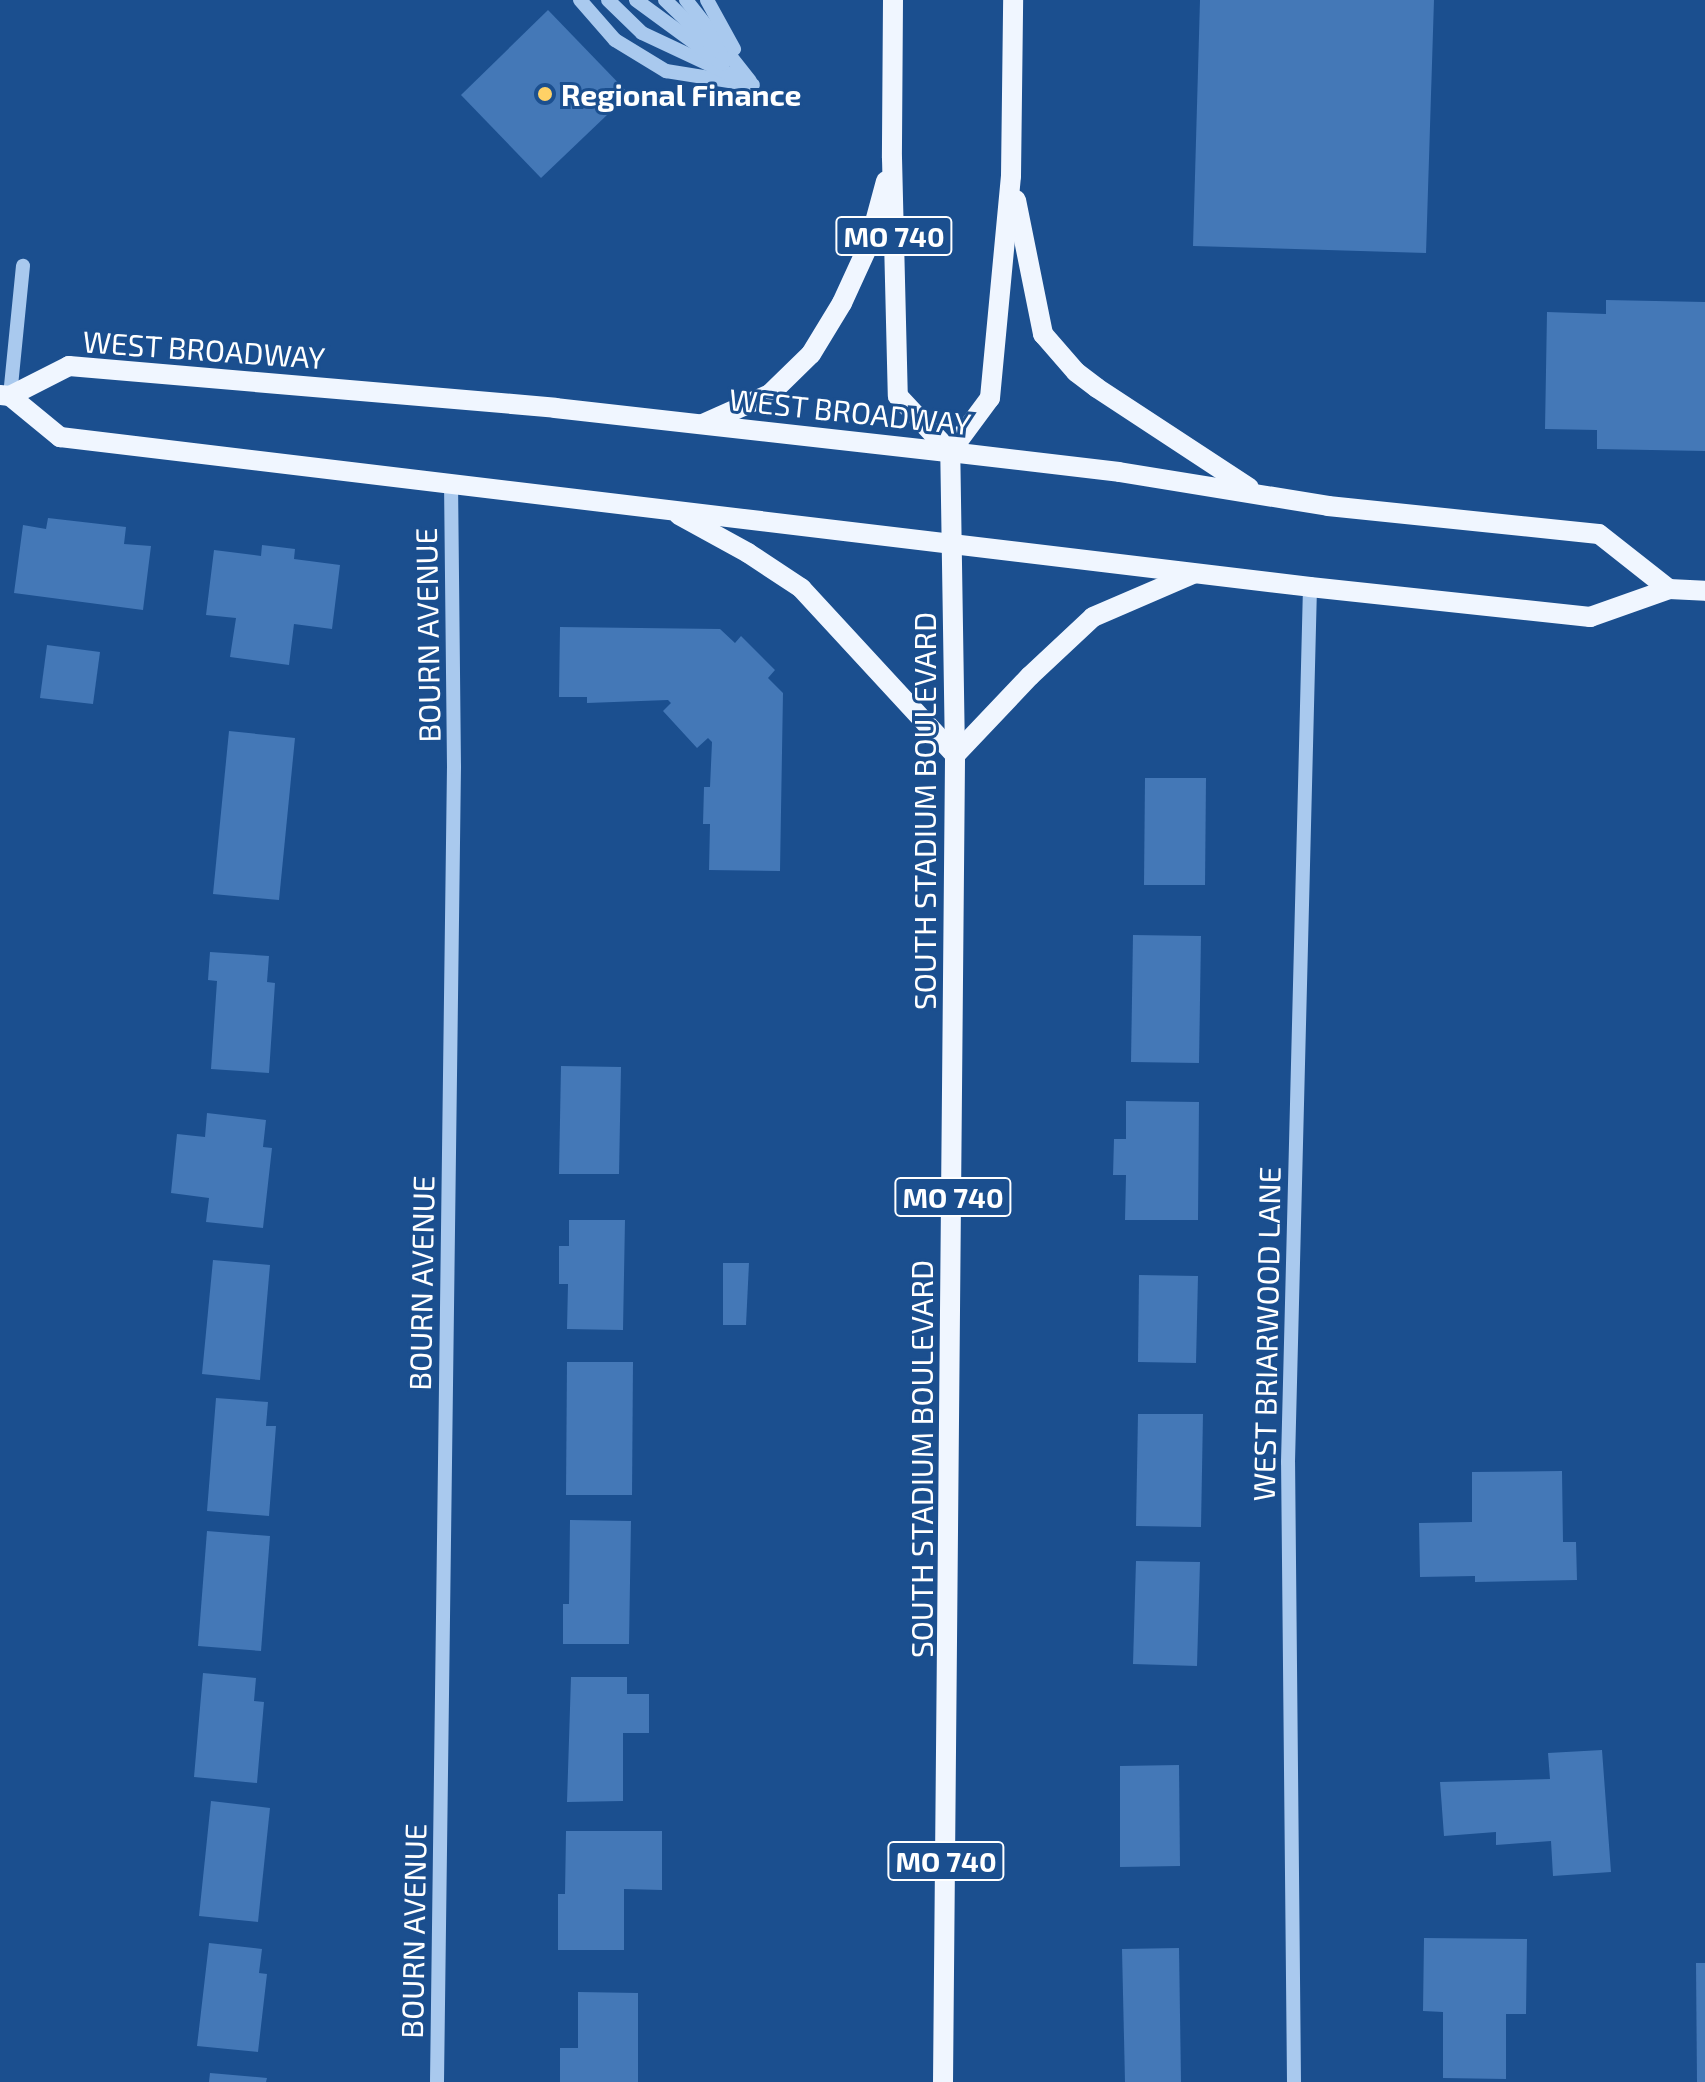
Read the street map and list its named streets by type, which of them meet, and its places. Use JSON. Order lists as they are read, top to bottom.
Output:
{
  "streets": {
    "main road": ["MO 740", "WEST BROADWAY", "SOUTH STADIUM BOULEVARD"],
    "street": ["BOURN AVENUE", "WEST BRIARWOOD LANE"]
  },
  "crossings": [
    ["MO 740", "WEST BROADWAY"],
    ["MO 740", "SOUTH STADIUM BOULEVARD"],
    ["WEST BROADWAY", "SOUTH STADIUM BOULEVARD"]
  ],
  "places": ["Regional Finance"]
}
